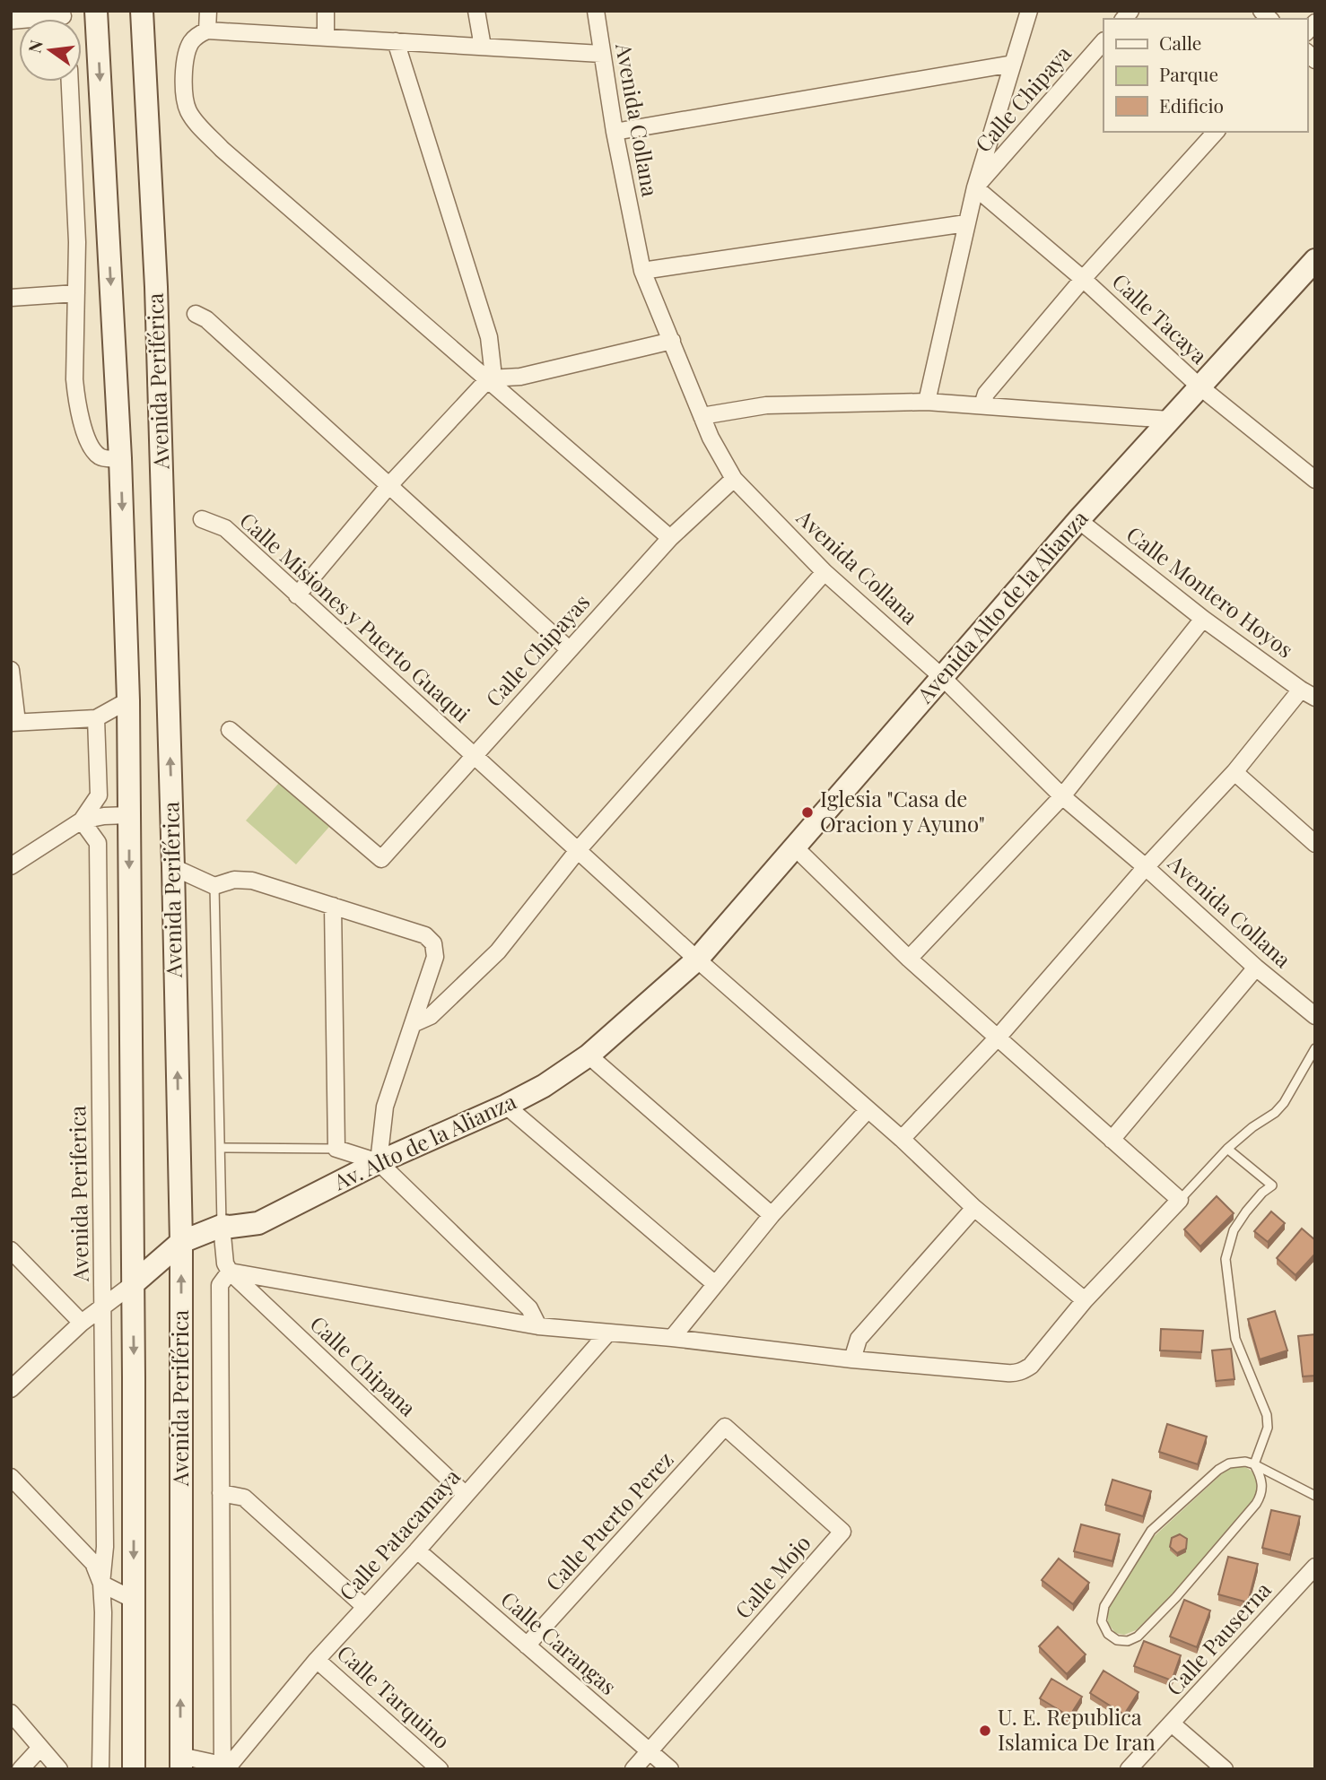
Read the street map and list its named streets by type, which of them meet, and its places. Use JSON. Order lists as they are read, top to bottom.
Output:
{
  "streets": {
    "street": [
      "Calle Chipaya",
      "Avenida Collana",
      "Calle Tacaya",
      "Avenida Periférica",
      "Calle Montero Hoyos",
      "Avenida Alto de la Alianza",
      "Calle Misiones y Puerto Guaqui",
      "Calle Chipayas",
      "Av. Alto de la Alianza",
      "Avenida Periferica",
      "Calle Chipana",
      "Calle Puerto Perez",
      "Calle Patacamaya",
      "Calle Mojo",
      "Calle Pauserna",
      "Calle Carangas",
      "Calle Tarquino"
    ]
  },
  "crossings": [
    ["Calle Chipaya", "Calle Tacaya"],
    ["Avenida Collana", "Avenida Alto de la Alianza"],
    ["Avenida Collana", "Calle Chipayas"],
    ["Calle Tacaya", "Avenida Alto de la Alianza"],
    ["Avenida Periférica", "Av. Alto de la Alianza"],
    ["Calle Montero Hoyos", "Avenida Alto de la Alianza"],
    ["Avenida Alto de la Alianza", "Calle Misiones y Puerto Guaqui"],
    ["Avenida Alto de la Alianza", "Av. Alto de la Alianza"],
    ["Calle Misiones y Puerto Guaqui", "Calle Chipayas"],
    ["Calle Misiones y Puerto Guaqui", "Av. Alto de la Alianza"],
    ["Calle Chipana", "Calle Patacamaya"],
    ["Calle Puerto Perez", "Calle Mojo"],
    ["Calle Puerto Perez", "Calle Carangas"],
    ["Calle Patacamaya", "Calle Carangas"],
    ["Calle Patacamaya", "Calle Tarquino"],
    ["Calle Mojo", "Calle Carangas"]
  ],
  "places": ["Iglesia \"Casa de Oracion y Ayuno\"", "U. E. Republica Islamica De Iran"],
  "legend": ["Calle", "Parque", "Edificio"],
  "north": "left"
}
